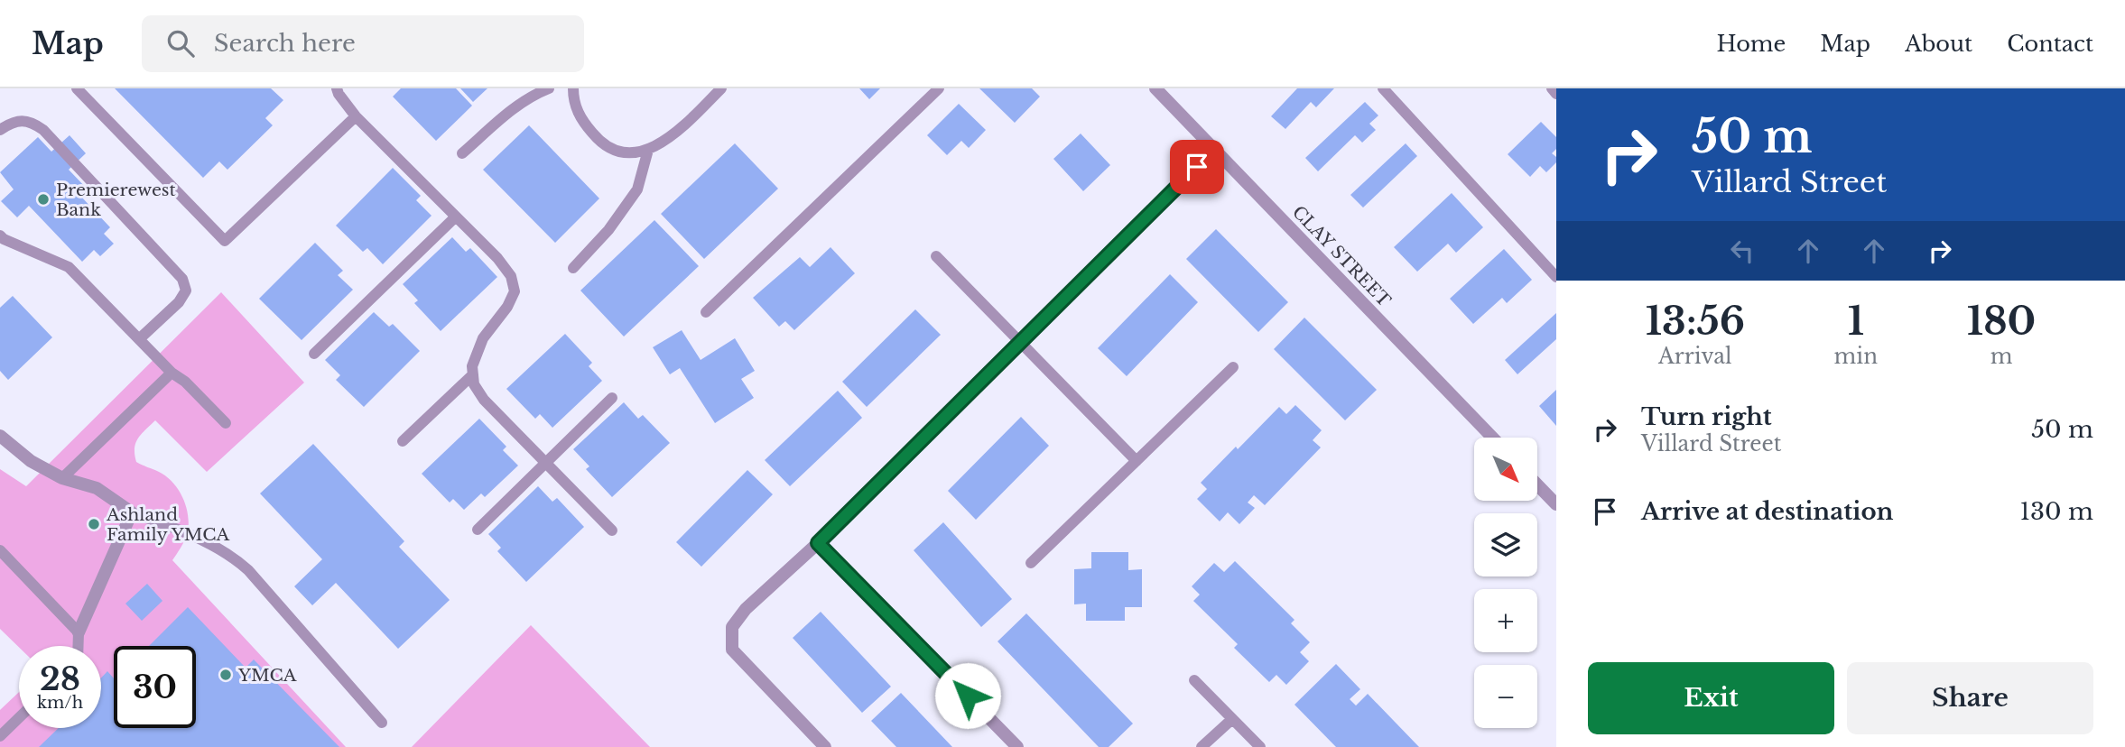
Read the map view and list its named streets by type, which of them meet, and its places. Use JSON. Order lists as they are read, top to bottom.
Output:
{
  "streets": {
    "street": ["CLAY STREET"]
  },
  "places": ["Premierewest Bank", "Ashland Family YMCA", "YMCA"],
  "north": "bottom right",
  "page": {
    "header": "Map",
    "search": "Search here",
    "nav": [
      "Home",
      "Map",
      "About",
      "Contact"
    ],
    "turn": ["50 m", "Villard Street"],
    "eta": [
      "13:56",
      "Arrival",
      "1",
      "min",
      "180",
      "m"
    ],
    "list": [
      {
        "name": "Turn right",
        "note": "Villard Street",
        "value": "50 m"
      },
      {
        "name": "Arrive at destination",
        "value": "130 m"
      }
    ],
    "map_buttons": ["+", "−"],
    "speed": "28 km/h",
    "limit": "30",
    "buttons": ["Exit", "Share"]
  }
}
